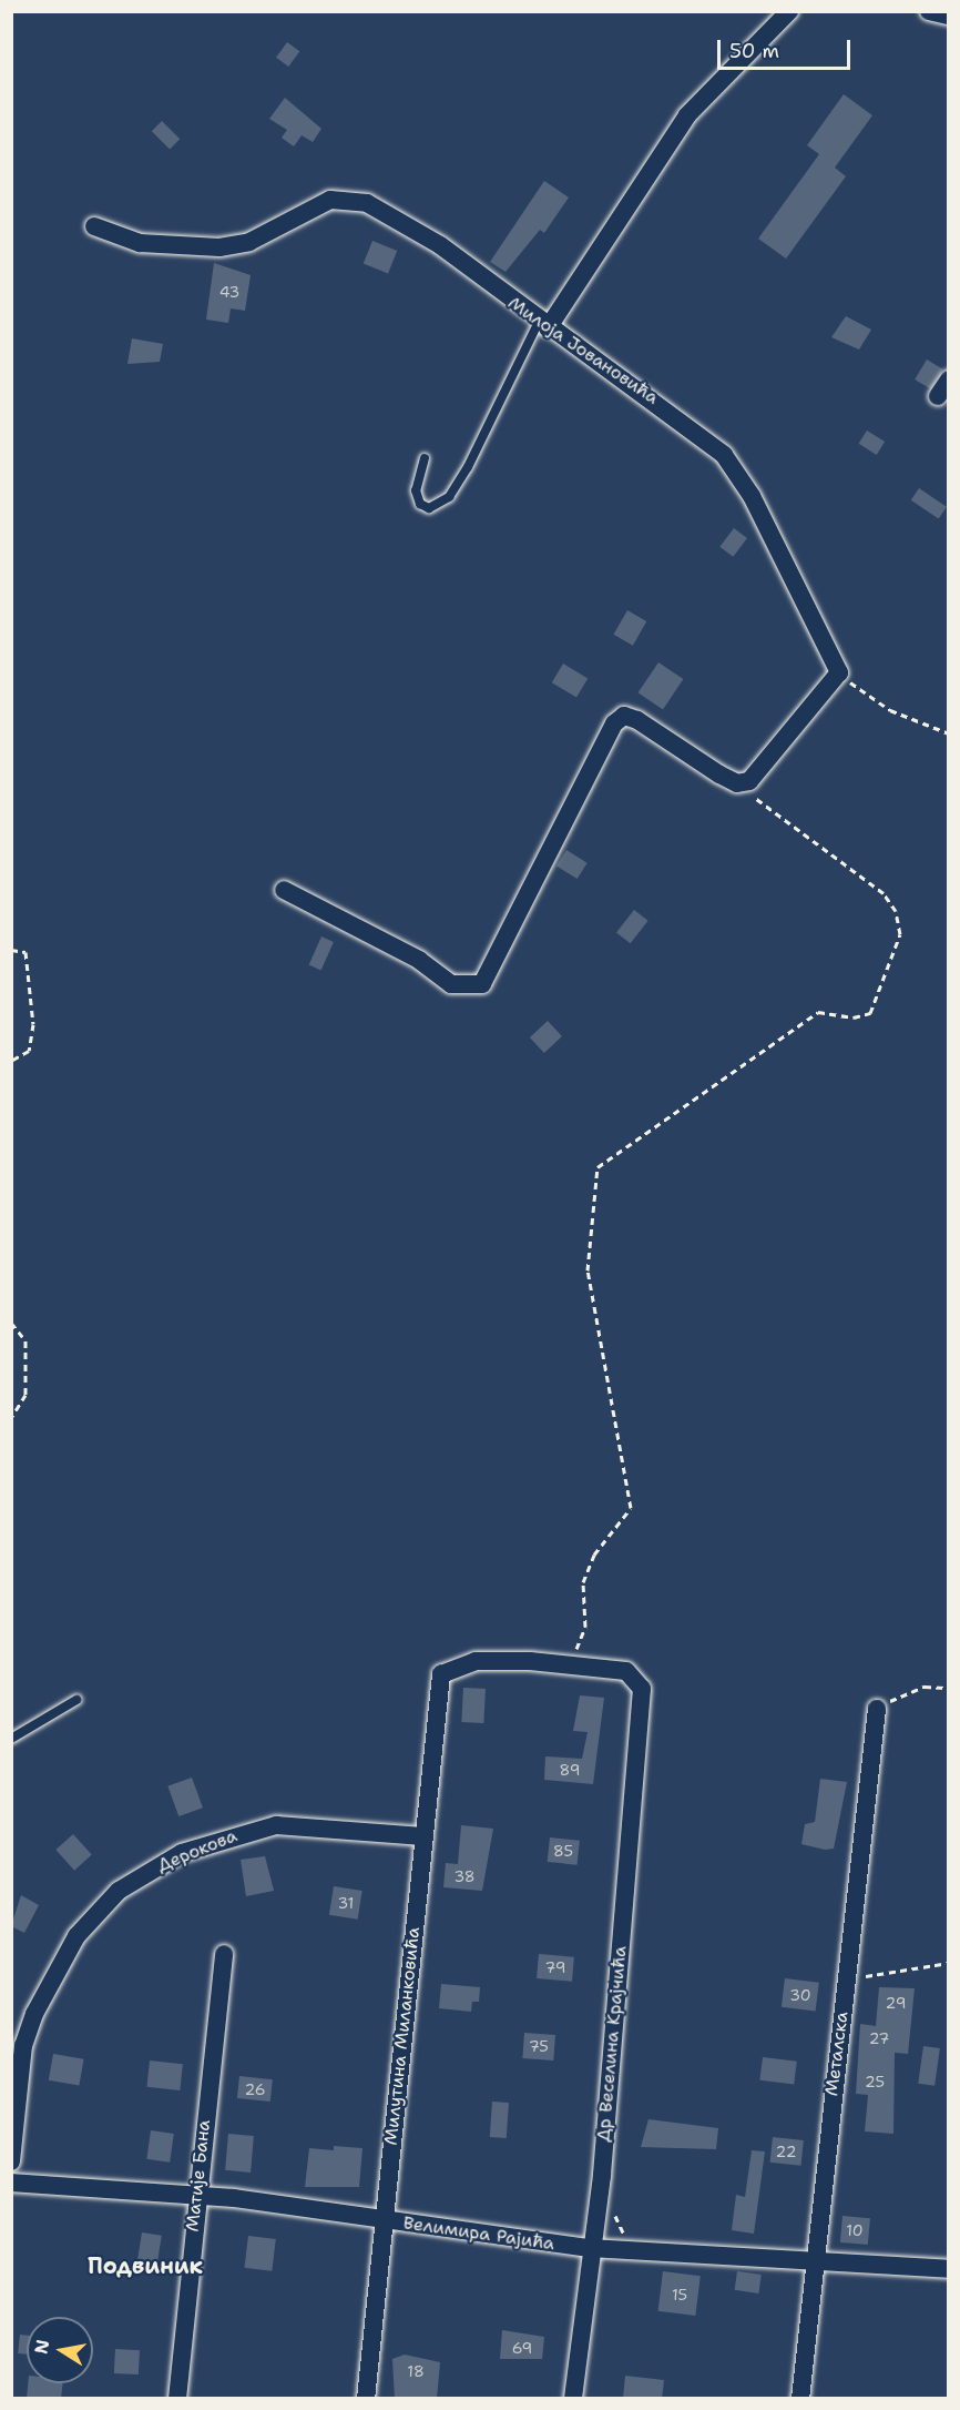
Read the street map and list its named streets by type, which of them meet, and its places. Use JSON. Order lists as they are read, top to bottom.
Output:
{
  "streets": {
    "street": [
      "Милоја Јовановића",
      "Дерокова",
      "Милутина Миланковића",
      "Др Веселина Крајчића",
      "Металска",
      "Матије Бана",
      "Велимира Рајића"
    ]
  },
  "crossings": [
    ["Дерокова", "Милутина Миланковића"],
    ["Милутина Миланковића", "Др Веселина Крајчића"],
    ["Милутина Миланковића", "Велимира Рајића"],
    ["Др Веселина Крајчића", "Велимира Рајића"],
    ["Металска", "Велимира Рајића"],
    ["Матије Бана", "Велимира Рајића"]
  ],
  "districts": ["Подвиник"],
  "house_numbers": [
    "43",
    "89",
    "85",
    "38",
    "31",
    "79",
    "30",
    "29",
    "27",
    "75",
    "25",
    "26",
    "22",
    "10",
    "15",
    "69",
    "18"
  ],
  "scale_bar": "50 m",
  "north": "left"
}
